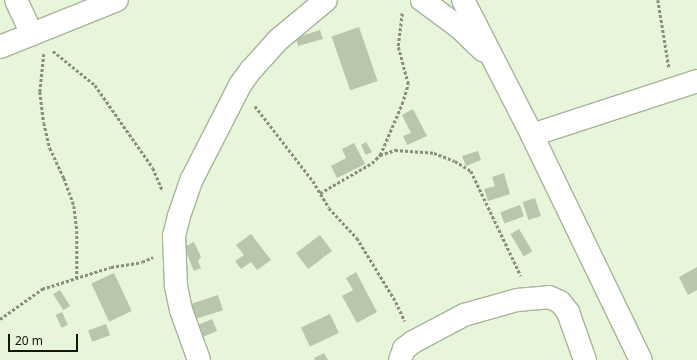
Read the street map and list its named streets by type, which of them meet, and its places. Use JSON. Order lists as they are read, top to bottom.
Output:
{
  "scale_bar": "20 m"
}
